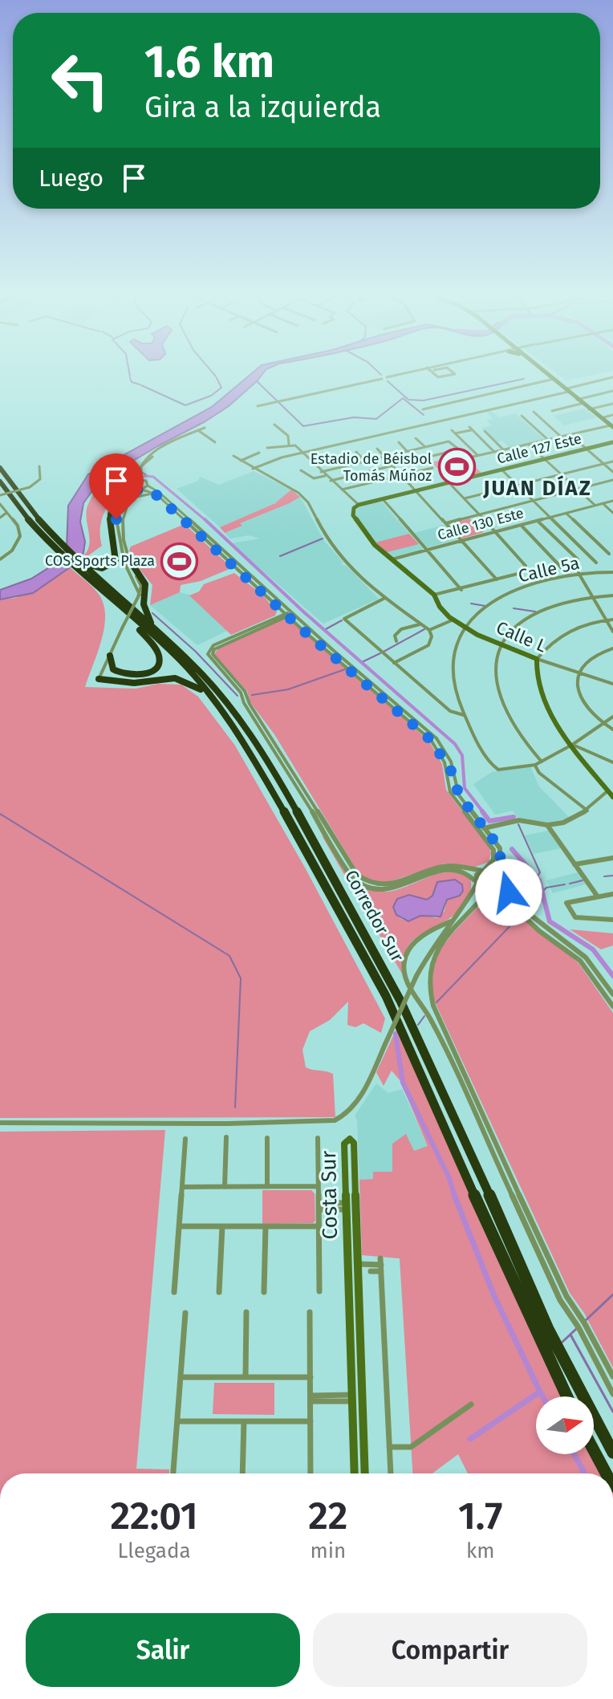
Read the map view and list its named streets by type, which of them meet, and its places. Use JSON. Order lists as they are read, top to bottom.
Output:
{
  "streets": {
    "highway": ["Corredor Sur"],
    "street": [
      "Calle 127 Este",
      "Calle 130 Este",
      "Calle 5a",
      "Calle L",
      "Costa Sur"
    ]
  },
  "crossings": [
    ["Calle 127 Este", "Calle L"],
    ["Calle 130 Este", "Calle L"],
    ["Calle 5a", "Calle L"]
  ],
  "districts": ["JUAN DÍAZ"],
  "places": {
    "sports": ["Estadio de Béisbol Tomás Múñoz", "COS Sports Plaza"]
  },
  "north": "right",
  "page": {
    "turn": ["1.6 km", "Gira a la izquierda"],
    "then": "Luego",
    "eta": [
      "22:01",
      "Llegada",
      "22",
      "min",
      "1.7",
      "km"
    ],
    "buttons": ["Salir", "Compartir"]
  }
}
